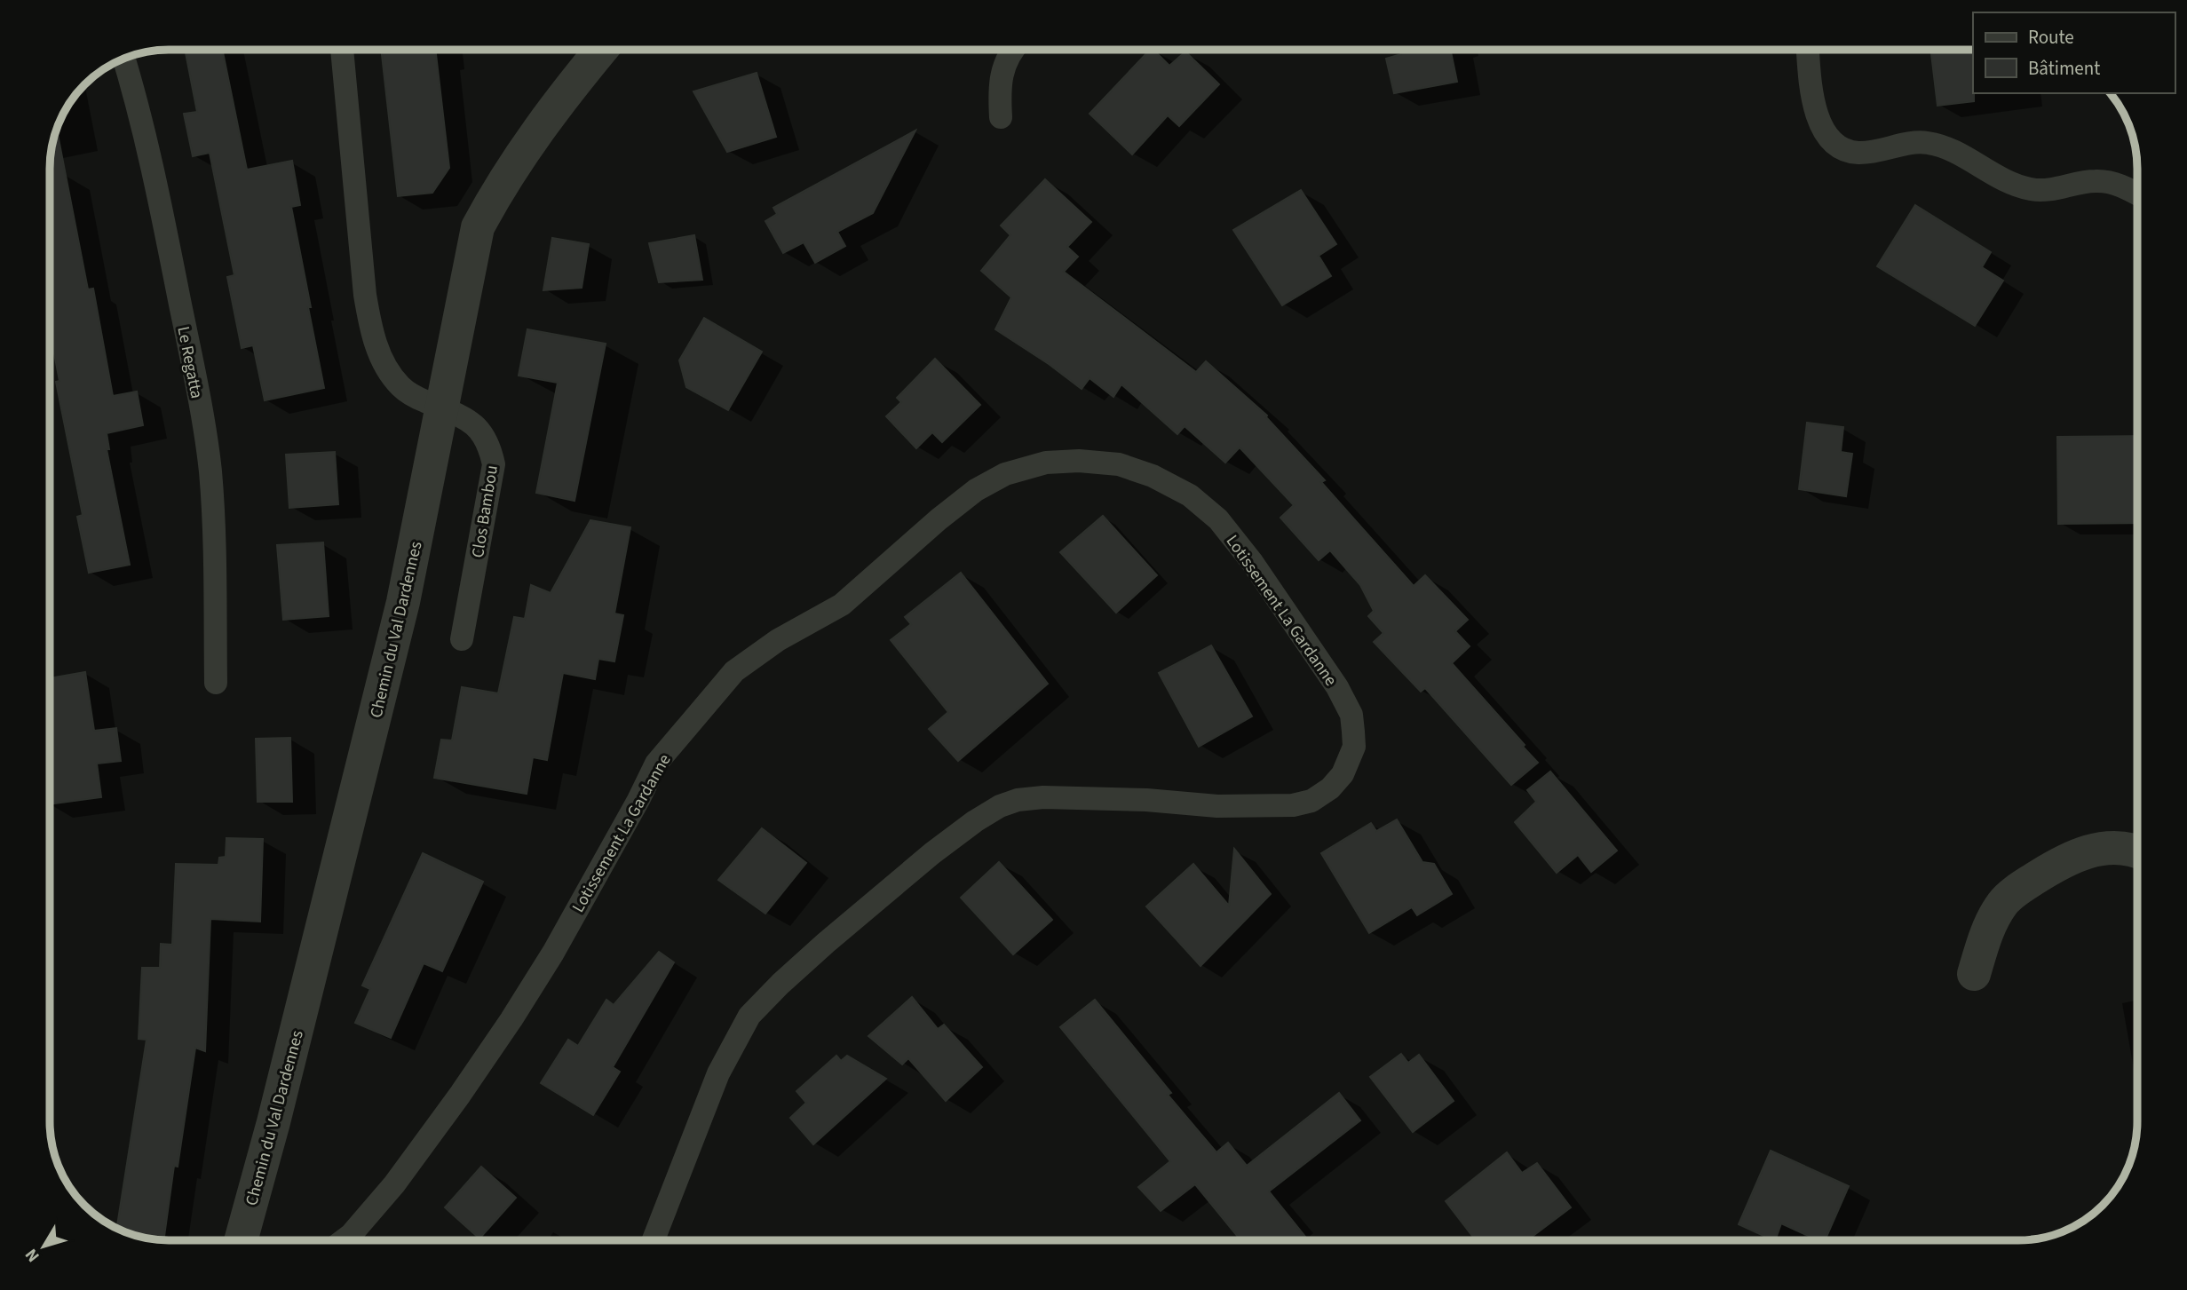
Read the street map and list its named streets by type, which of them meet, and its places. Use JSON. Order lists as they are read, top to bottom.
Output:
{
  "streets": {
    "street": ["Chemin du Val Dardennes"],
    "lane": ["Le Regatta", "Clos Bambou", "Lotissement La Gardanne"]
  },
  "crossings": [
    ["Clos Bambou", "Chemin du Val Dardennes"]
  ],
  "legend": ["Route", "Bâtiment"],
  "north": "bottom left"
}
